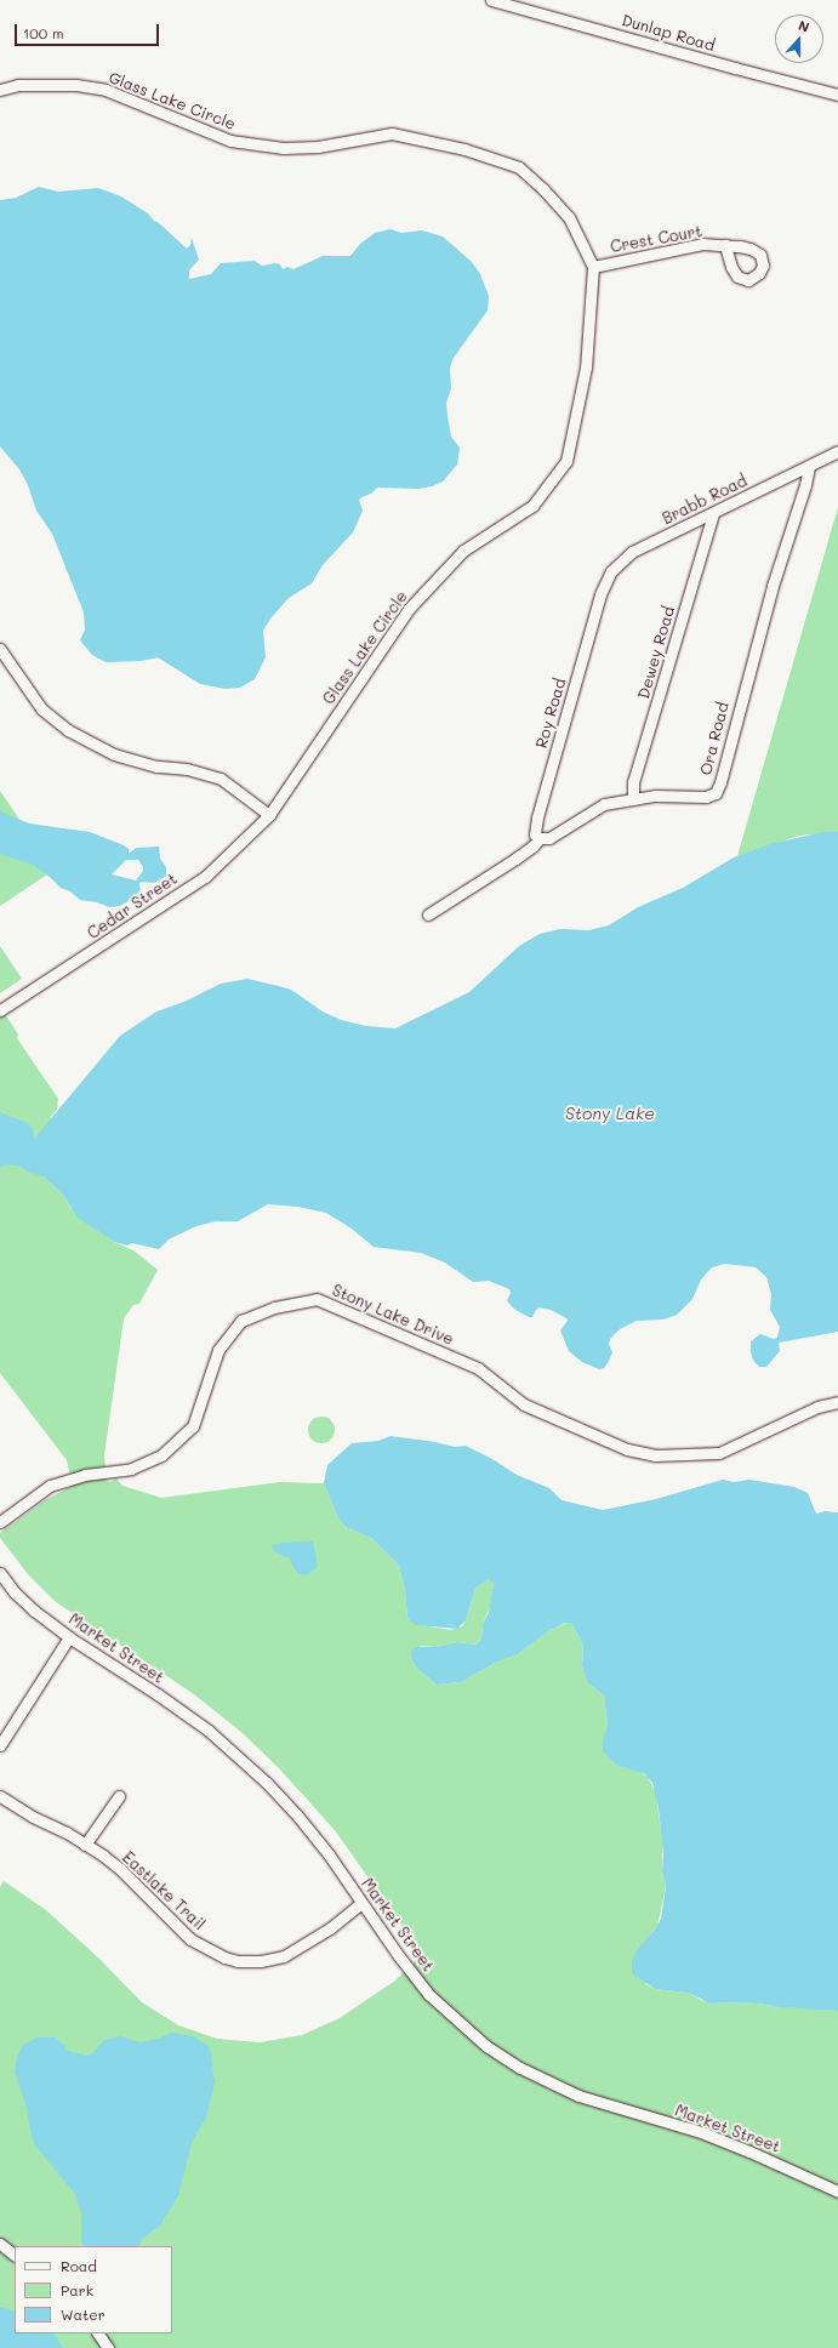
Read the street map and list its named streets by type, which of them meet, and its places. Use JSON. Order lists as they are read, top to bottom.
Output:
{
  "streets": {
    "street": [
      "Dunlap Road",
      "Glass Lake Circle",
      "Crest Court",
      "Brabb Road",
      "Dewey Road",
      "Roy Road",
      "Ora Road",
      "Cedar Street",
      "Stony Lake Drive",
      "Market Street",
      "Eastlake Trail"
    ]
  },
  "crossings": [
    ["Glass Lake Circle", "Crest Court"],
    ["Glass Lake Circle", "Cedar Street"],
    ["Brabb Road", "Dewey Road"],
    ["Brabb Road", "Roy Road"],
    ["Brabb Road", "Ora Road"],
    ["Dewey Road", "Ora Road"],
    ["Roy Road", "Ora Road"],
    ["Market Street", "Eastlake Trail"]
  ],
  "water": ["Stony Lake"],
  "legend": ["Road", "Park", "Water"],
  "scale_bar": "100 m",
  "north": "top"
}
